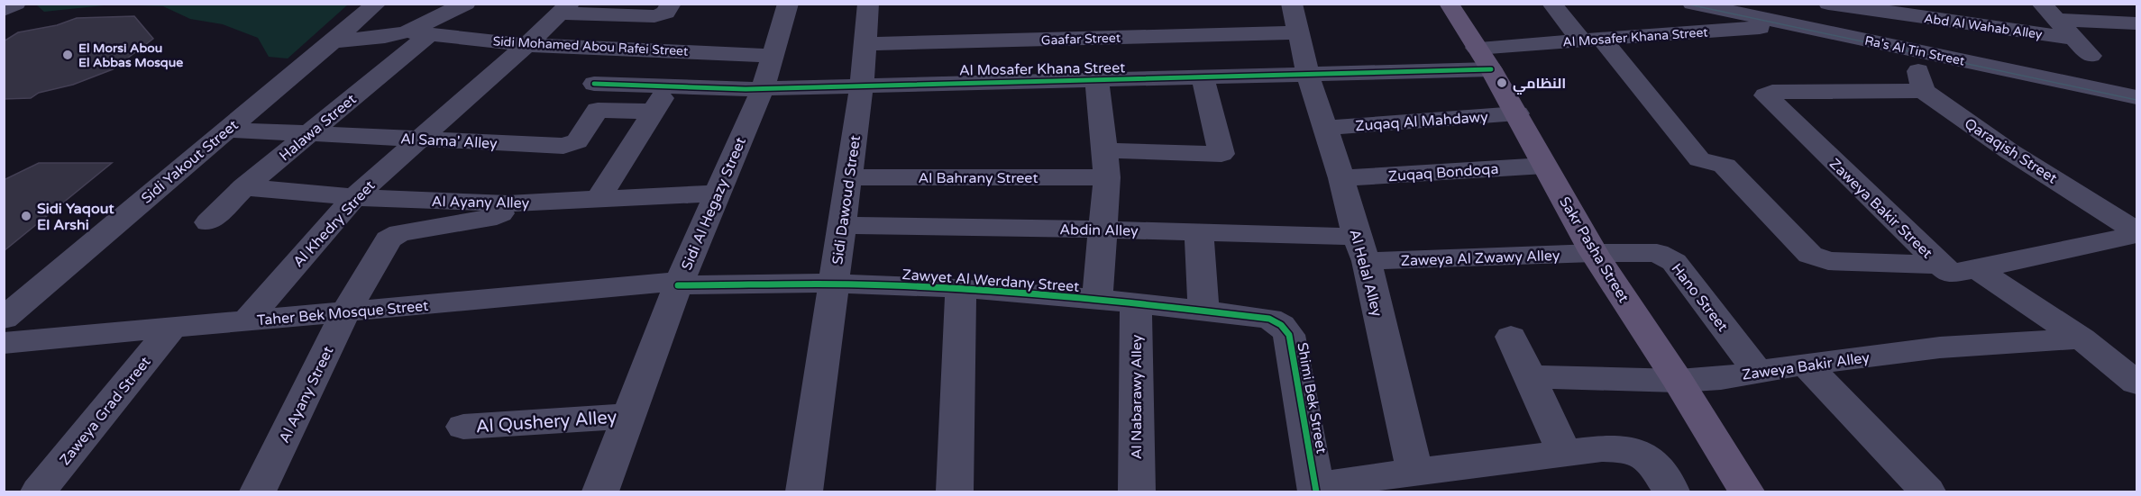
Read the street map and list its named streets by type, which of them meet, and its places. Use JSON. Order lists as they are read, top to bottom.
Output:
{
  "streets": {
    "main road": ["Sakr Pasha Street"],
    "street": [
      "Abd Al Wahab Alley",
      "Al Mosafer Khana Street",
      "Gaafar Street",
      "Sidi Mohamed Abou Rafei Street",
      "Ra's Al Tin Street",
      "Zuqaq Al Mahdawy",
      "Halawa Street",
      "Al Sama' Alley",
      "Qaraqish Street",
      "Sidi Yakout Street",
      "Zuqaq Bondoqa",
      "Al Bahrany Street",
      "Sidi Dawoud Street",
      "Al Ayany Alley",
      "Sidi Al Hegazy Street",
      "Zaweya Bakir Street",
      "Al Khedry Street",
      "Abdin Alley",
      "Zaweya Al Zwawy Alley",
      "Al Helal Alley",
      "Zawyet Al Werdany Street",
      "Hano Street",
      "Taher Bek Mosque Street",
      "Zaweya Bakir Alley",
      "Al Ayany Street",
      "Al Nabarawy Alley",
      "Shimi Bek Street",
      "Zaweya Grad Street",
      "Al Qushery Alley"
    ]
  },
  "crossings": [
    ["Al Mosafer Khana Street", "Ra's Al Tin Street"],
    ["Al Mosafer Khana Street", "Sidi Dawoud Street"],
    ["Al Mosafer Khana Street", "Sidi Al Hegazy Street"],
    ["Al Mosafer Khana Street", "Sakr Pasha Street"],
    ["Al Mosafer Khana Street", "Al Helal Alley"],
    ["Gaafar Street", "Sidi Dawoud Street"],
    ["Gaafar Street", "Al Helal Alley"],
    ["Sidi Mohamed Abou Rafei Street", "Halawa Street"],
    ["Sidi Mohamed Abou Rafei Street", "Sidi Al Hegazy Street"],
    ["Sidi Mohamed Abou Rafei Street", "Al Khedry Street"],
    ["Zuqaq Al Mahdawy", "Sakr Pasha Street"],
    ["Zuqaq Al Mahdawy", "Al Helal Alley"],
    ["Halawa Street", "Al Sama' Alley"],
    ["Halawa Street", "Al Ayany Alley"],
    ["Al Sama' Alley", "Sidi Yakout Street"],
    ["Al Sama' Alley", "Al Khedry Street"],
    ["Qaraqish Street", "Zaweya Bakir Street"],
    ["Zuqaq Bondoqa", "Sakr Pasha Street"],
    ["Zuqaq Bondoqa", "Al Helal Alley"],
    ["Al Bahrany Street", "Sidi Dawoud Street"],
    ["Sidi Dawoud Street", "Abdin Alley"],
    ["Sidi Dawoud Street", "Zawyet Al Werdany Street"],
    ["Al Ayany Alley", "Sidi Al Hegazy Street"],
    ["Al Ayany Alley", "Al Khedry Street"],
    ["Al Ayany Alley", "Al Ayany Street"],
    ["Sidi Al Hegazy Street", "Zawyet Al Werdany Street"],
    ["Sidi Al Hegazy Street", "Taher Bek Mosque Street"],
    ["Sidi Al Hegazy Street", "Al Qushery Alley"],
    ["Al Khedry Street", "Taher Bek Mosque Street"],
    ["Abdin Alley", "Zaweya Al Zwawy Alley"],
    ["Abdin Alley", "Al Helal Alley"],
    ["Sakr Pasha Street", "Zaweya Al Zwawy Alley"],
    ["Sakr Pasha Street", "Hano Street"],
    ["Sakr Pasha Street", "Zaweya Bakir Alley"],
    ["Zaweya Al Zwawy Alley", "Al Helal Alley"],
    ["Zaweya Al Zwawy Alley", "Hano Street"],
    ["Zawyet Al Werdany Street", "Taher Bek Mosque Street"],
    ["Zawyet Al Werdany Street", "Al Nabarawy Alley"],
    ["Zawyet Al Werdany Street", "Shimi Bek Street"],
    ["Hano Street", "Zaweya Bakir Alley"],
    ["Taher Bek Mosque Street", "Al Ayany Street"],
    ["Taher Bek Mosque Street", "Zaweya Grad Street"]
  ],
  "places": ["El Morsi Abou El Abbas Mosque", "النظامي", "Sidi Yaqout El Arshi"]
}
